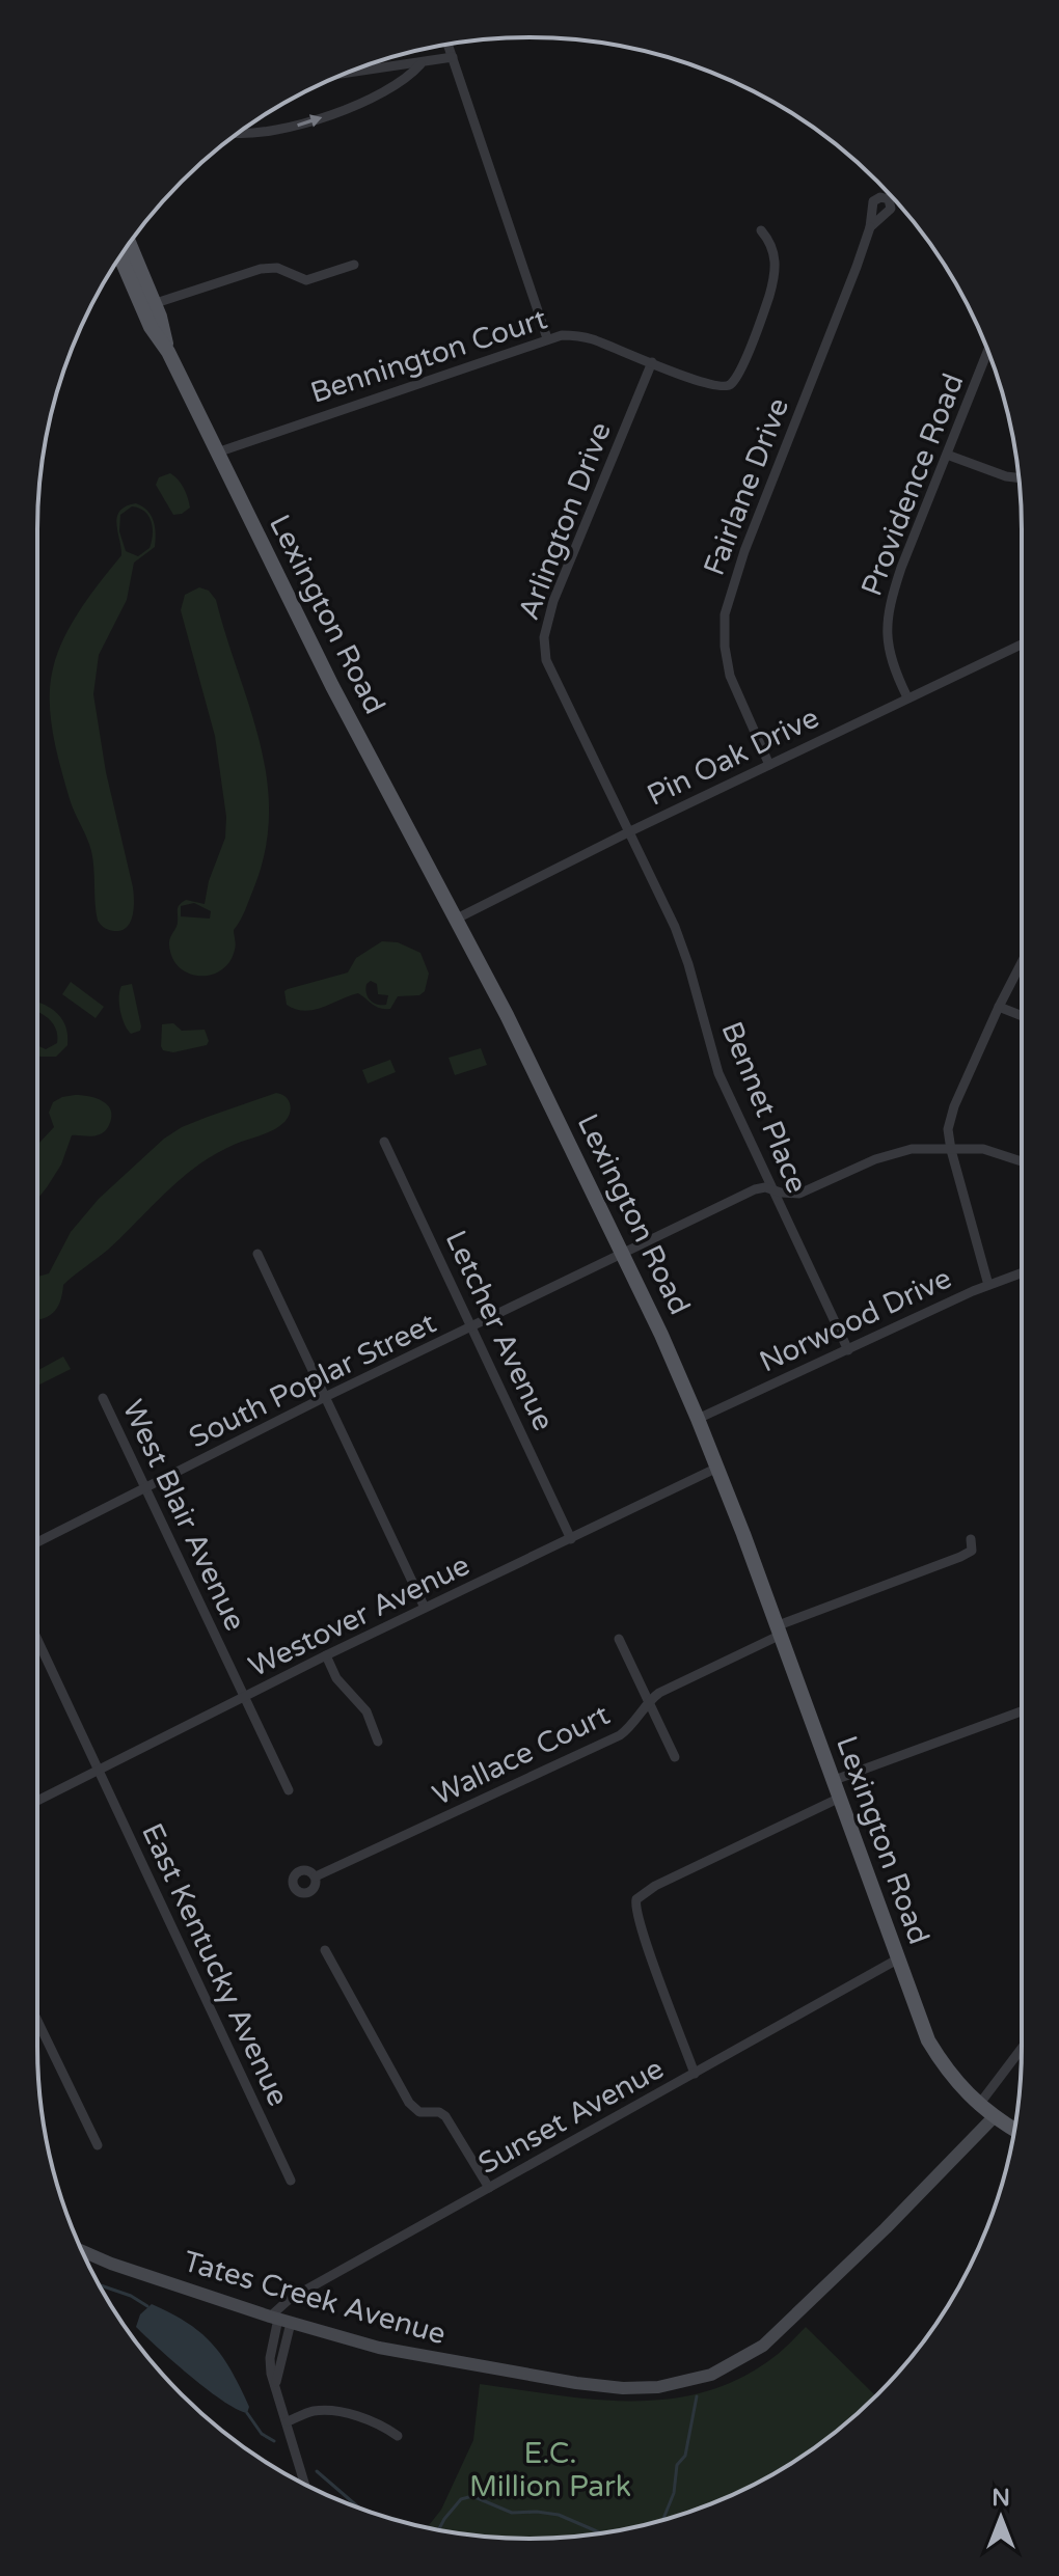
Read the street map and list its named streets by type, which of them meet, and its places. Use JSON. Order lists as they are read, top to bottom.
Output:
{
  "streets": {
    "main road": ["Lexington Road", "Tates Creek Avenue"],
    "street": [
      "Bennington Court",
      "Providence Road",
      "Fairlane Drive",
      "Arlington Drive",
      "Pin Oak Drive",
      "Bennet Place",
      "Norwood Drive",
      "Letcher Avenue",
      "South Poplar Street",
      "West Blair Avenue",
      "Westover Avenue",
      "Wallace Court",
      "East Kentucky Avenue",
      "Sunset Avenue"
    ]
  },
  "crossings": [
    ["Bennington Court", "Arlington Drive"],
    ["Bennington Court", "Lexington Road"],
    ["Providence Road", "Pin Oak Drive"],
    ["Fairlane Drive", "Pin Oak Drive"],
    ["Arlington Drive", "Pin Oak Drive"],
    ["Arlington Drive", "Bennet Place"],
    ["Lexington Road", "Pin Oak Drive"],
    ["Lexington Road", "Norwood Drive"],
    ["Lexington Road", "South Poplar Street"],
    ["Lexington Road", "Westover Avenue"],
    ["Lexington Road", "Wallace Court"],
    ["Lexington Road", "Sunset Avenue"],
    ["Lexington Road", "Tates Creek Avenue"],
    ["Pin Oak Drive", "Bennet Place"],
    ["Bennet Place", "Norwood Drive"],
    ["Bennet Place", "South Poplar Street"],
    ["Letcher Avenue", "South Poplar Street"],
    ["Letcher Avenue", "Westover Avenue"],
    ["South Poplar Street", "West Blair Avenue"],
    ["West Blair Avenue", "Westover Avenue"],
    ["Westover Avenue", "East Kentucky Avenue"],
    ["Sunset Avenue", "Tates Creek Avenue"]
  ],
  "parks": ["E.C. Million Park"],
  "north": "top"
}
